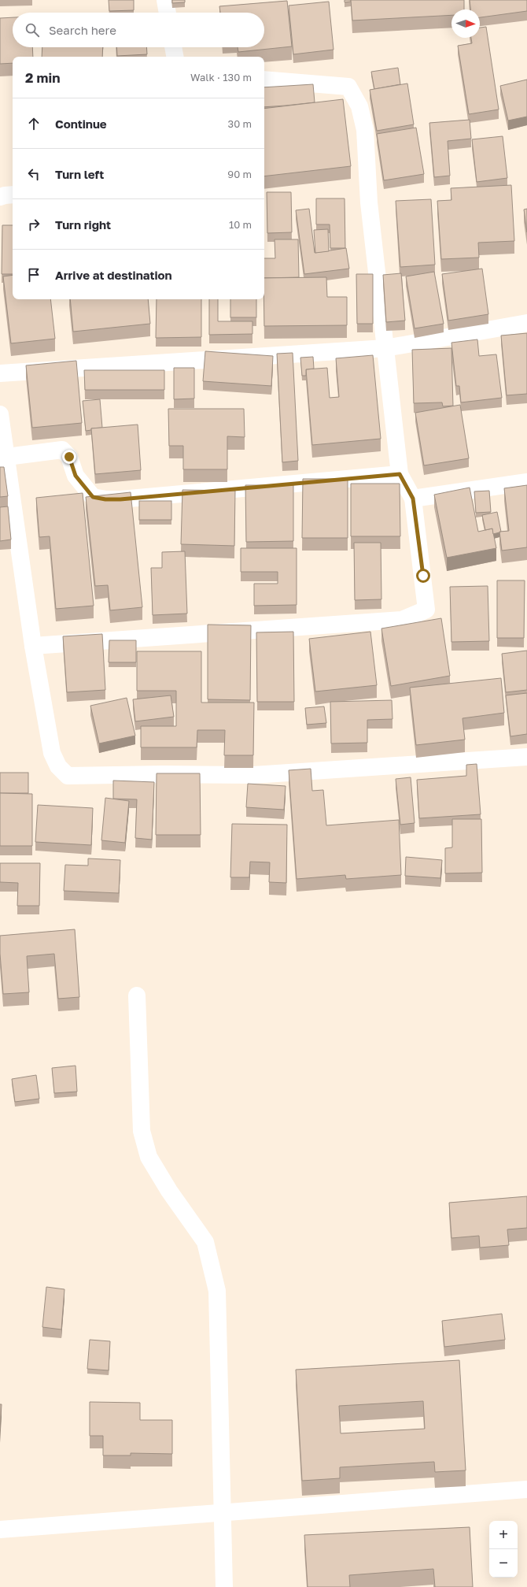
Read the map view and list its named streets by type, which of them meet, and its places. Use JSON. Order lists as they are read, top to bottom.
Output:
{
  "north": "right",
  "page": {
    "search": "Search here",
    "heading": ["2 min", "Walk · 130 m"],
    "list": [
      ["Continue", "30 m"],
      ["Turn left", "90 m"],
      ["Turn right", "10 m"],
      "Arrive at destination"
    ],
    "map_buttons": ["+", "−"]
  }
}
